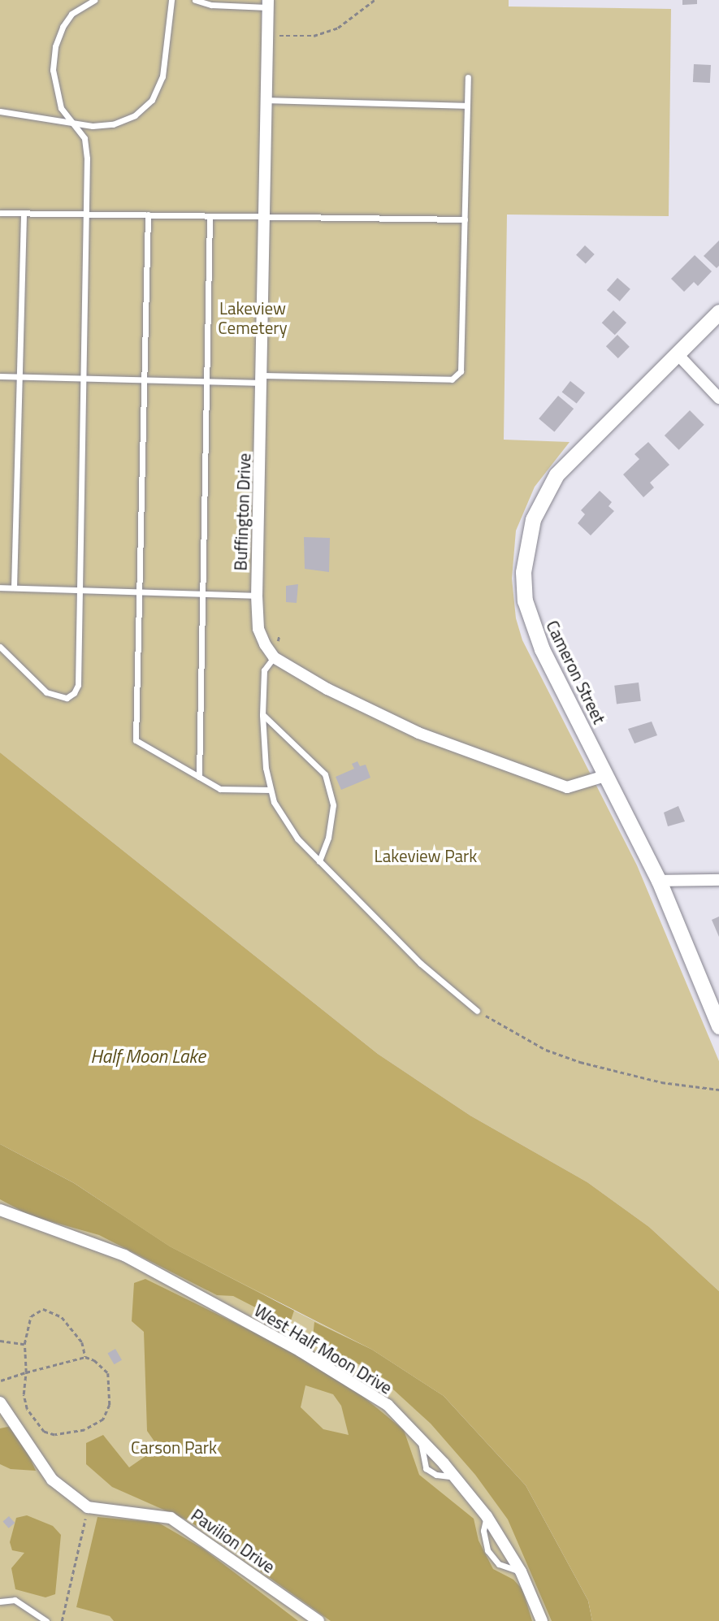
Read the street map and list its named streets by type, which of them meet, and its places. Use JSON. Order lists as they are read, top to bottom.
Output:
{
  "streets": {
    "main road": ["Cameron Street"],
    "street": ["Buffington Drive", "West Half Moon Drive", "Pavilion Drive"]
  },
  "water": ["Half Moon Lake"],
  "parks": ["Lakeview Cemetery", "Lakeview Park", "Carson Park"]
}
